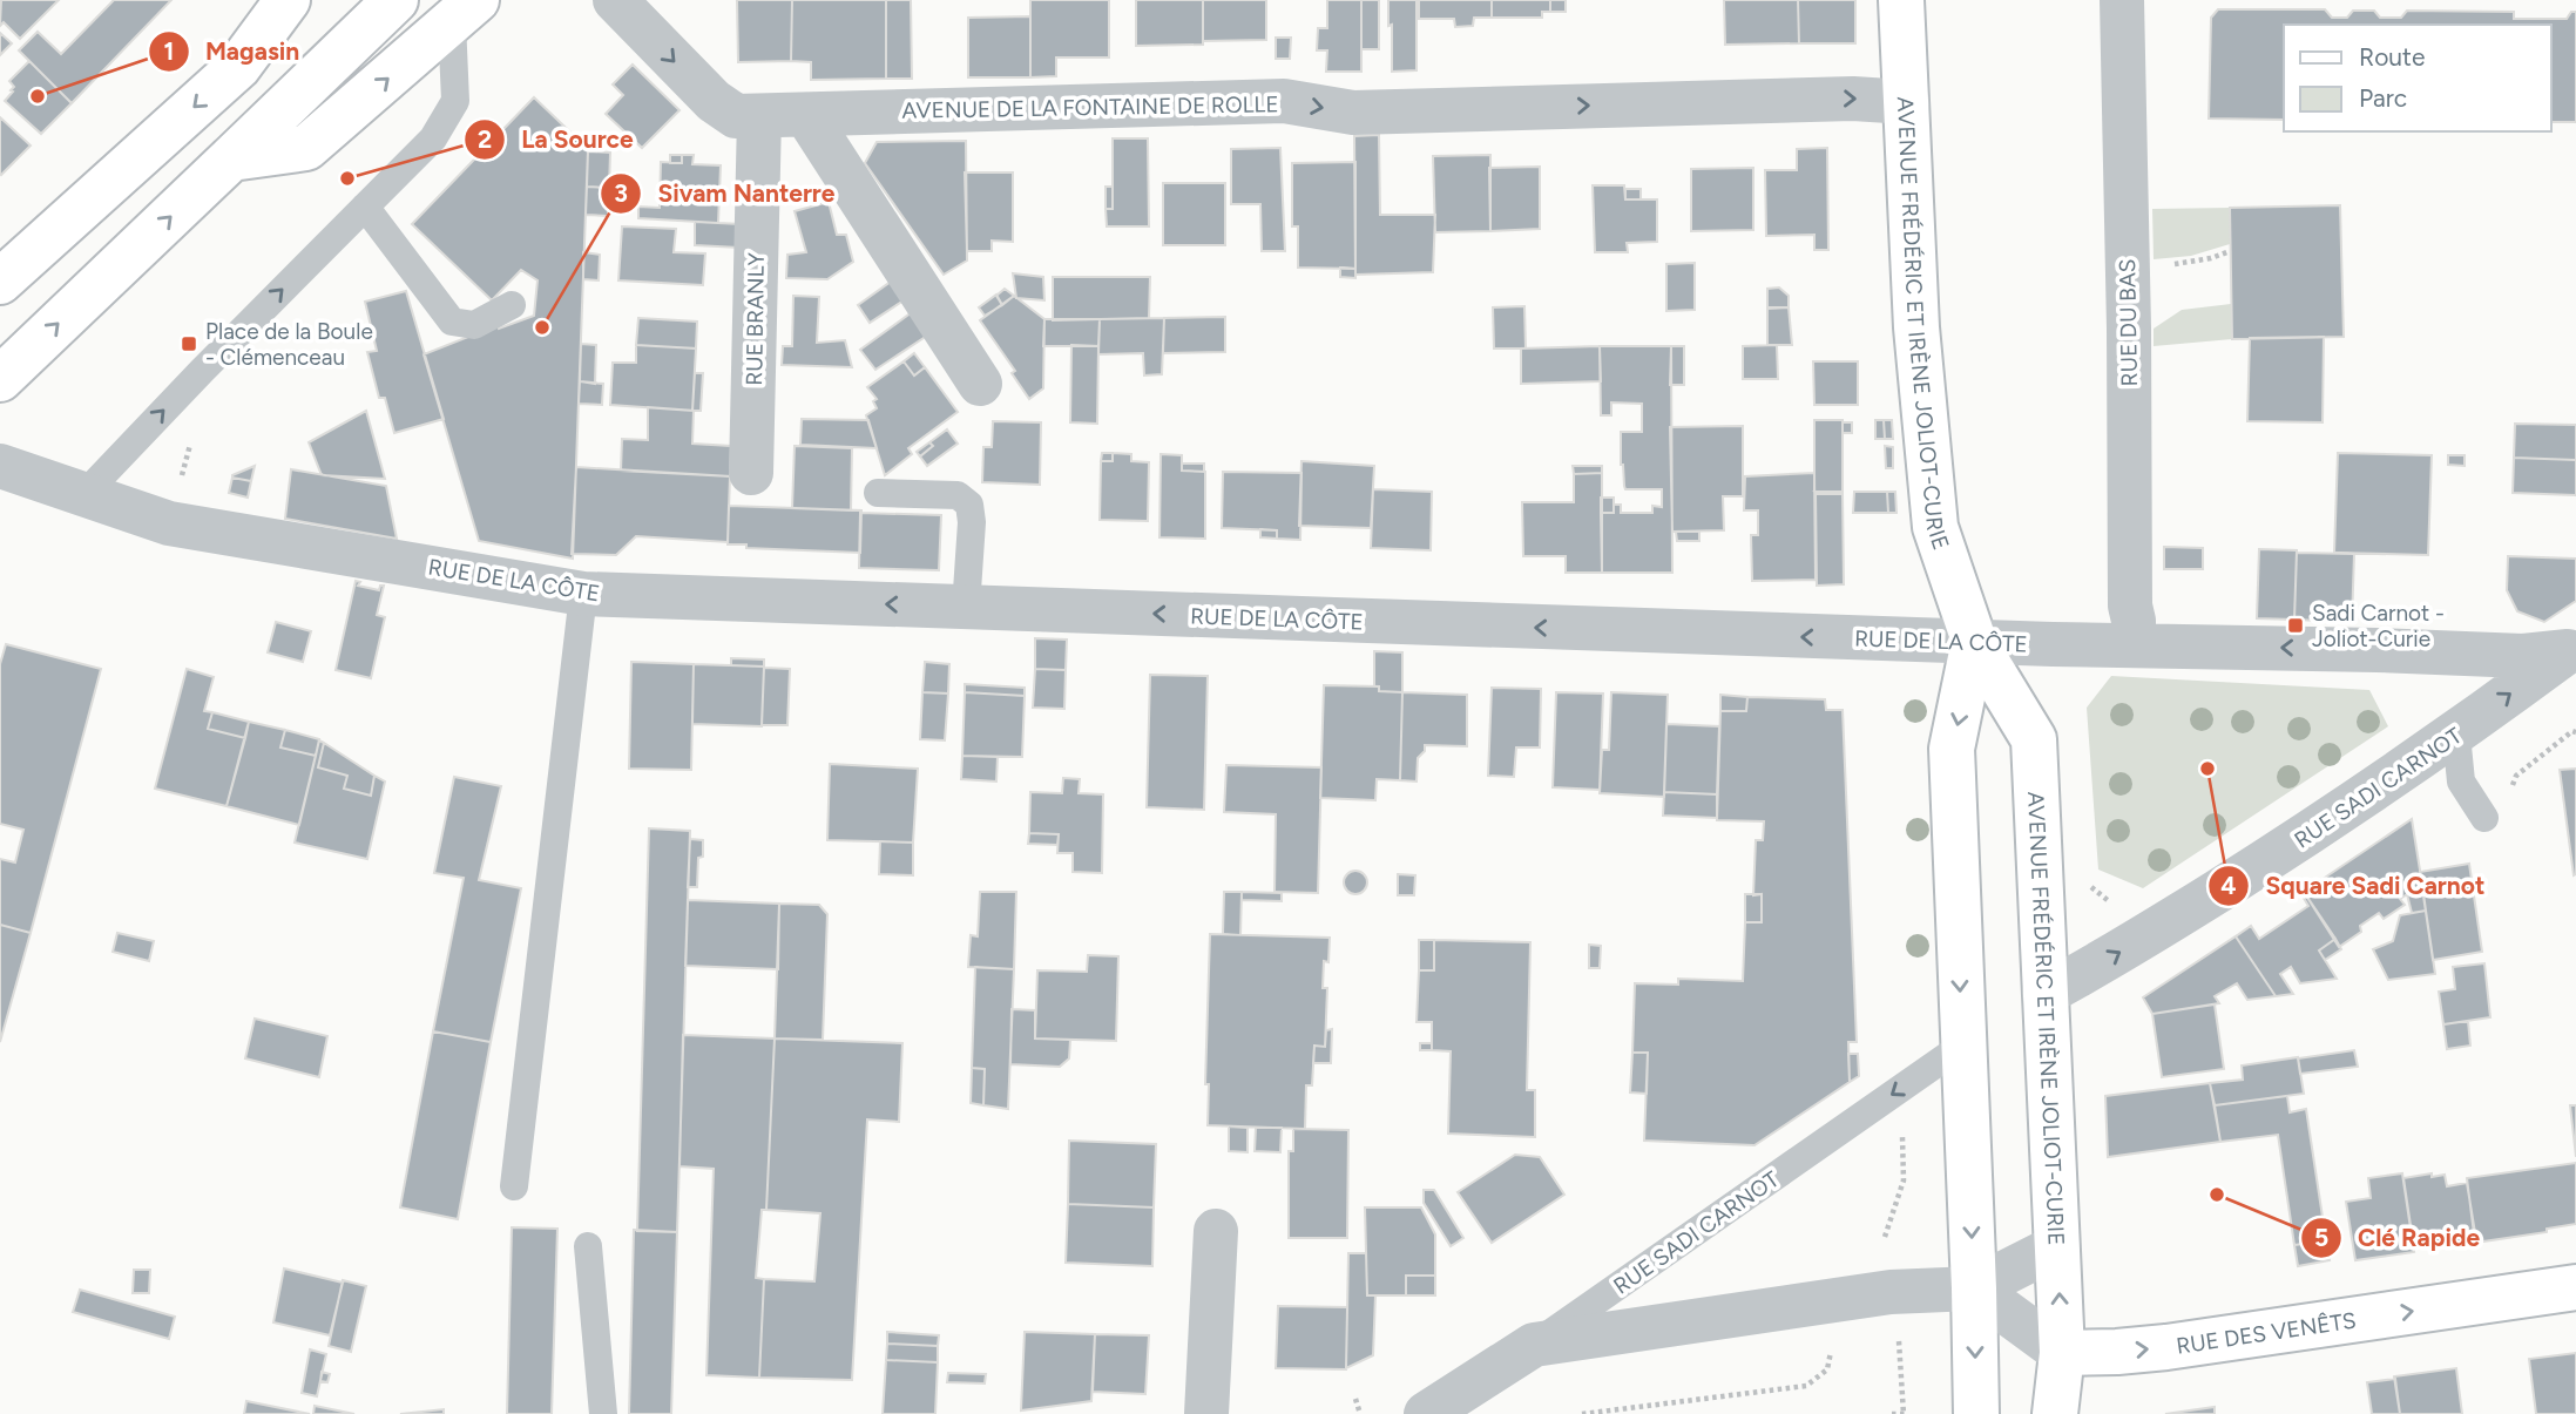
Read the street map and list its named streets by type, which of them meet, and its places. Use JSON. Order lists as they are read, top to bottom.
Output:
{
  "streets": {
    "main road": ["AVENUE FRÉDÉRIC ET IRÈNE JOLIOT-CURIE", "RUE DES VENÊTS"],
    "street": [
      "AVENUE DE LA FONTAINE DE ROLLE",
      "RUE BRANLY",
      "RUE DU BAS",
      "RUE DE LA CÔTE",
      "RUE SADI CARNOT"
    ]
  },
  "crossings": [
    ["AVENUE DE LA FONTAINE DE ROLLE", "RUE BRANLY"],
    ["AVENUE DE LA FONTAINE DE ROLLE", "AVENUE FRÉDÉRIC ET IRÈNE JOLIOT-CURIE"],
    ["AVENUE FRÉDÉRIC ET IRÈNE JOLIOT-CURIE", "RUE DE LA CÔTE"],
    ["AVENUE FRÉDÉRIC ET IRÈNE JOLIOT-CURIE", "RUE SADI CARNOT"],
    ["AVENUE FRÉDÉRIC ET IRÈNE JOLIOT-CURIE", "RUE DES VENÊTS"],
    ["RUE DU BAS", "RUE DE LA CÔTE"],
    ["RUE DE LA CÔTE", "RUE SADI CARNOT"]
  ],
  "one_way": ["AVENUE DE LA FONTAINE DE ROLLE", "RUE DE LA CÔTE", "RUE DES VENÊTS"],
  "places": {
    "other": [
      "Magasin",
      "La Source",
      "Sivam Nanterre",
      "Square Sadi Carnot",
      "Clé Rapide"
    ],
    "transit": ["Place de la Boule - Clémenceau", "Sadi Carnot - Joliot-Curie"]
  },
  "legend": ["Route", "Parc"]
}
